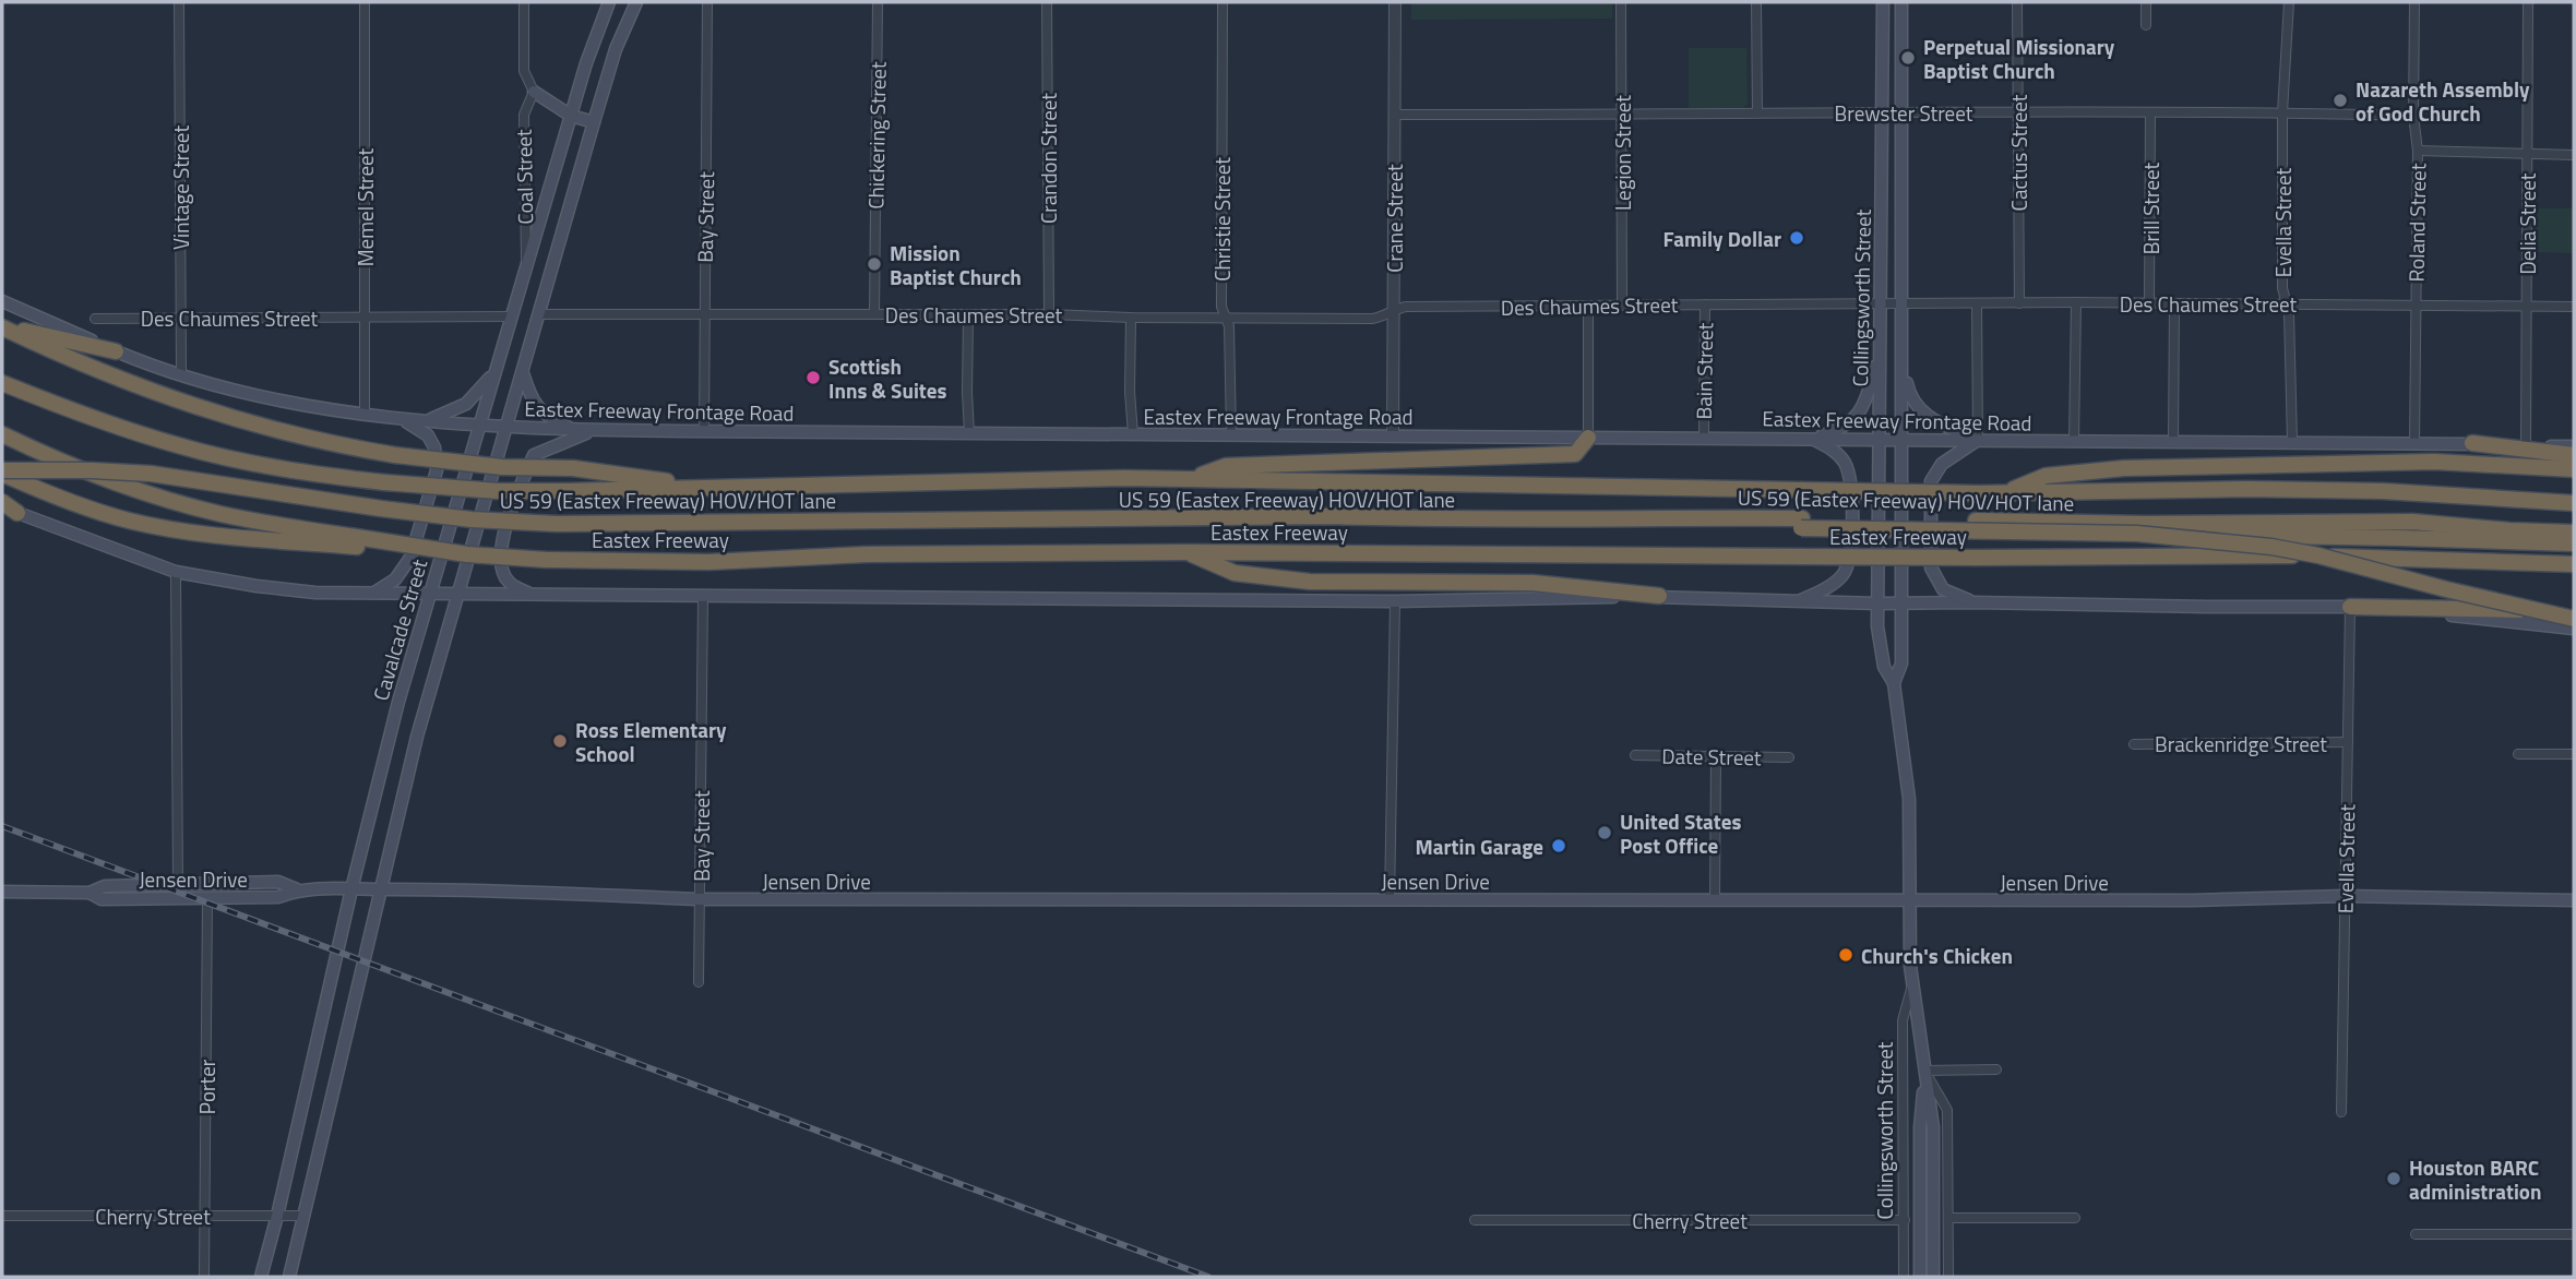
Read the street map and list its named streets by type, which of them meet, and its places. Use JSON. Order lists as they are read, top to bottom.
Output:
{
  "streets": {
    "highway": ["US 59 (Eastex Freeway) HOV/HOT lane", "Eastex Freeway"],
    "main road": [
      "Collingsworth Street",
      "Eastex Freeway Frontage Road",
      "Cavalcade Street",
      "Jensen Drive"
    ],
    "street": [
      "Brewster Street",
      "Chickering Street",
      "Legion Street",
      "Cactus Street",
      "Crandon Street",
      "Coal Street",
      "Vintage Street",
      "Memel Street",
      "Brill Street",
      "Bay Street",
      "Crane Street",
      "Christie Street",
      "Evella Street",
      "Roland Street",
      "Delia Street",
      "Des Chaumes Street",
      "Bain Street",
      "Brackenridge Street",
      "Date Street",
      "Porter",
      "Cherry Street"
    ]
  },
  "crossings": [
    ["Brewster Street", "Legion Street"],
    ["Brewster Street", "Cactus Street"],
    ["Brewster Street", "Brill Street"],
    ["Brewster Street", "Crane Street"],
    ["Brewster Street", "Evella Street"],
    ["Brewster Street", "Roland Street"],
    ["Brewster Street", "Collingsworth Street"],
    ["Chickering Street", "Des Chaumes Street"],
    ["Legion Street", "Des Chaumes Street"],
    ["Cactus Street", "Des Chaumes Street"],
    ["Crandon Street", "Des Chaumes Street"],
    ["Coal Street", "Cavalcade Street"],
    ["Vintage Street", "Des Chaumes Street"],
    ["Vintage Street", "Eastex Freeway Frontage Road"],
    ["Memel Street", "Des Chaumes Street"],
    ["Memel Street", "Eastex Freeway Frontage Road"],
    ["Brill Street", "Des Chaumes Street"],
    ["Bay Street", "Des Chaumes Street"],
    ["Bay Street", "Eastex Freeway Frontage Road"],
    ["Bay Street", "Jensen Drive"],
    ["Crane Street", "Des Chaumes Street"],
    ["Crane Street", "Eastex Freeway Frontage Road"],
    ["Christie Street", "Des Chaumes Street"],
    ["Christie Street", "Eastex Freeway Frontage Road"],
    ["Evella Street", "Des Chaumes Street"],
    ["Evella Street", "Eastex Freeway Frontage Road"],
    ["Evella Street", "Brackenridge Street"],
    ["Evella Street", "Jensen Drive"],
    ["Roland Street", "Des Chaumes Street"],
    ["Roland Street", "Eastex Freeway Frontage Road"],
    ["Delia Street", "Des Chaumes Street"],
    ["Delia Street", "Eastex Freeway Frontage Road"],
    ["Collingsworth Street", "Des Chaumes Street"],
    ["Collingsworth Street", "Eastex Freeway Frontage Road"],
    ["Collingsworth Street", "Jensen Drive"],
    ["Collingsworth Street", "Cherry Street"],
    ["Des Chaumes Street", "Bain Street"],
    ["Des Chaumes Street", "Cavalcade Street"],
    ["Bain Street", "Eastex Freeway Frontage Road"],
    ["Eastex Freeway Frontage Road", "Cavalcade Street"],
    ["US 59 (Eastex Freeway) HOV/HOT lane", "Eastex Freeway"],
    ["Cavalcade Street", "Jensen Drive"],
    ["Cavalcade Street", "Cherry Street"],
    ["Jensen Drive", "Porter"],
    ["Porter", "Cherry Street"]
  ],
  "places": [
    "Perpetual Missionary Baptist Church",
    "Nazareth Assembly of God Church",
    "Family Dollar",
    "Mission Baptist Church",
    "Scottish Inns & Suites",
    "Ross Elementary School",
    "United States Post Office",
    "Martin Garage",
    "Church's Chicken",
    "Houston BARC administration"
  ]
}
